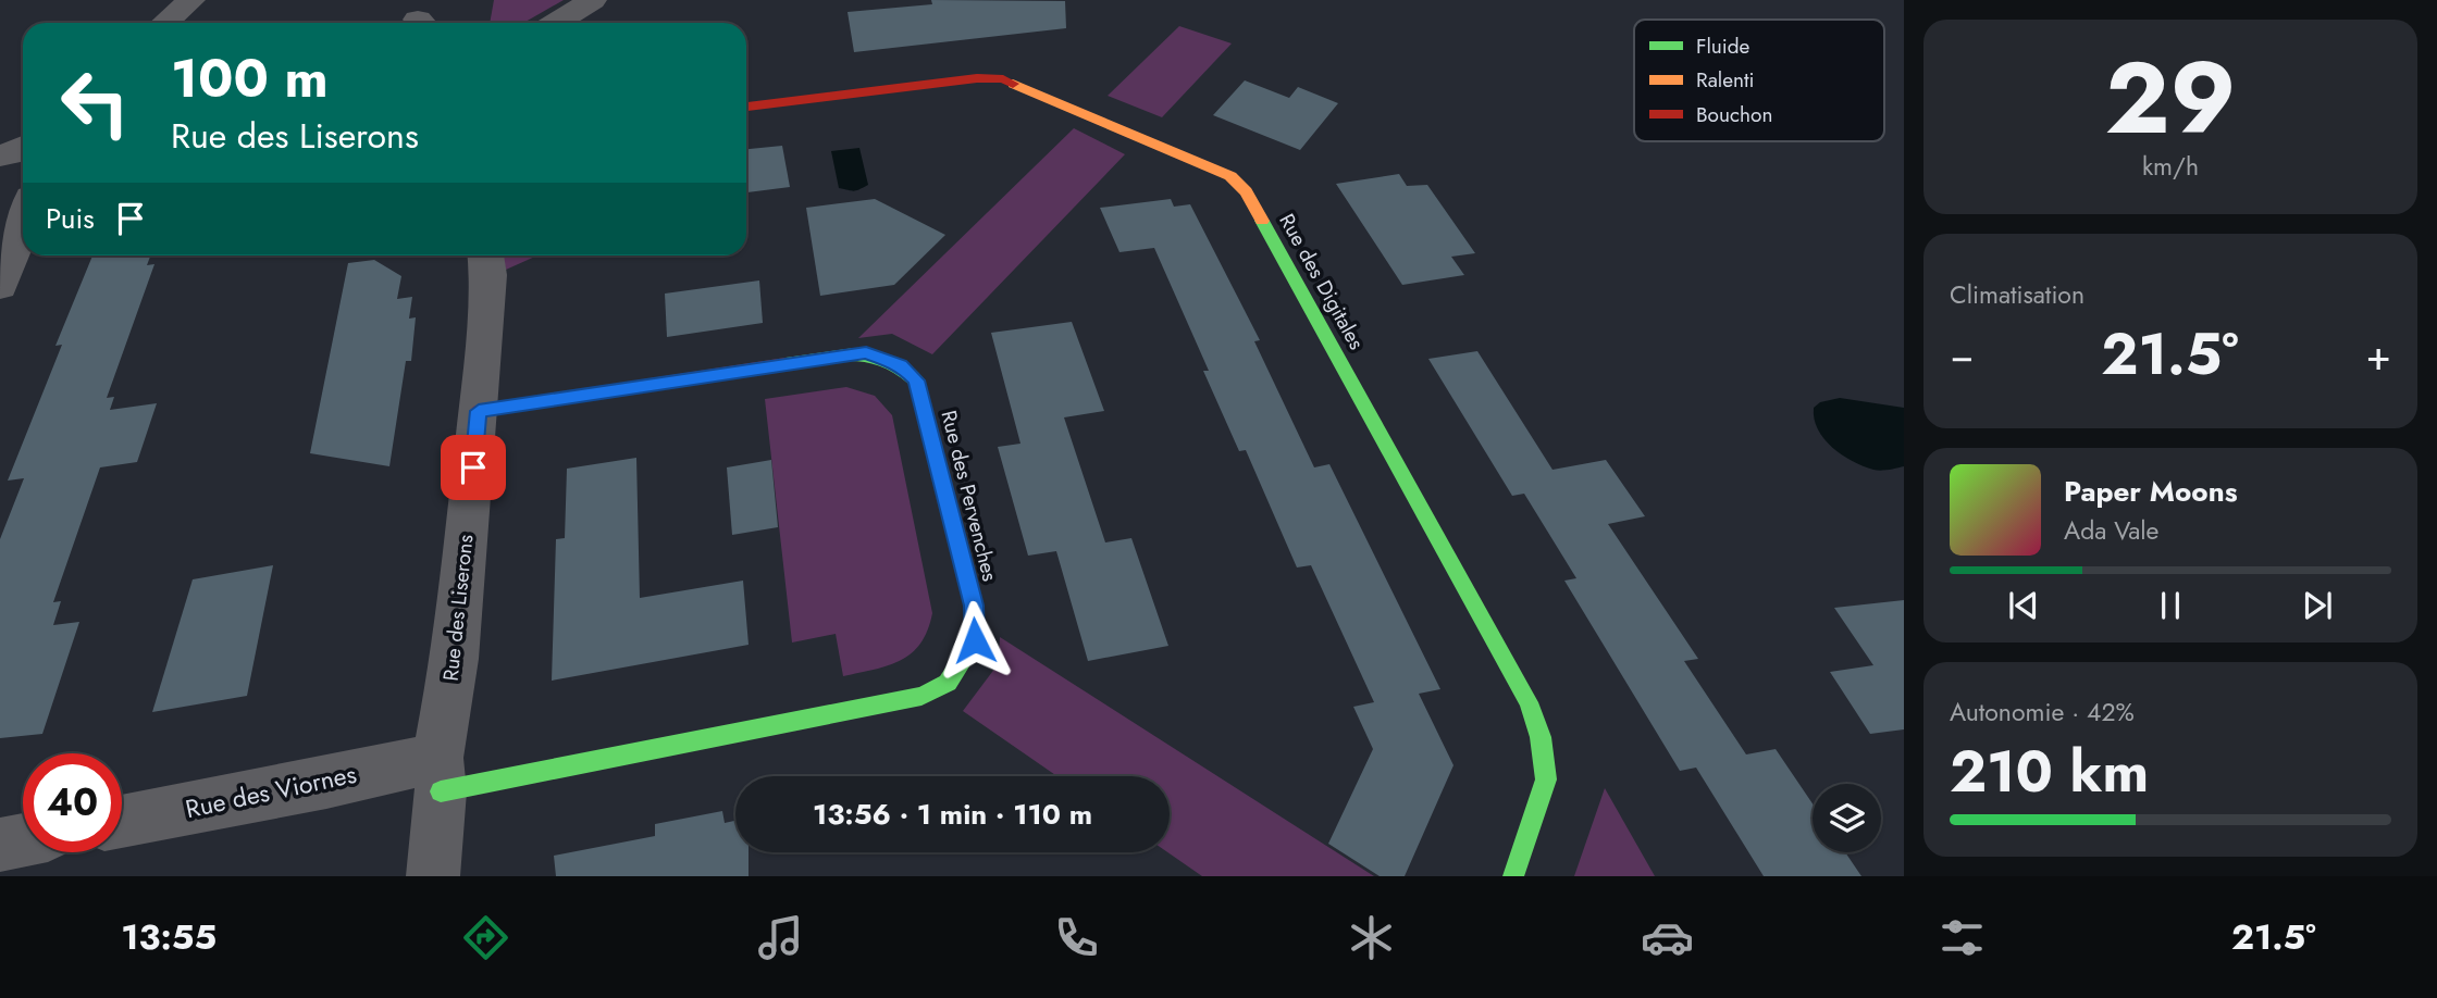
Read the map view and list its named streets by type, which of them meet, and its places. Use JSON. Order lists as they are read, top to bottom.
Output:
{
  "streets": {
    "street": [
      "Rue des Digitales",
      "Rue des Pervenches",
      "Rue des Liserons",
      "Rue des Viornes"
    ]
  },
  "crossings": [
    ["Rue des Pervenches", "Rue des Liserons"],
    ["Rue des Pervenches", "Rue des Viornes"],
    ["Rue des Liserons", "Rue des Viornes"]
  ],
  "legend": ["Fluide", "Ralenti", "Bouchon"],
  "page": {
    "tile": [
      ["29", "km/h"],
      "Climatisation",
      ["Autonomie · 42%", "210 km"]
    ],
    "turn": ["100 m", "Rue des Liserons"],
    "then": "Puis",
    "heat": ["−", "21.5°", "+"],
    "song": ["Paper Moons", "Ada Vale"],
    "limit": "40",
    "trip": "13:56 · 1 min · 110 m",
    "tabs": ["13:55", "21.5°"]
  }
}
